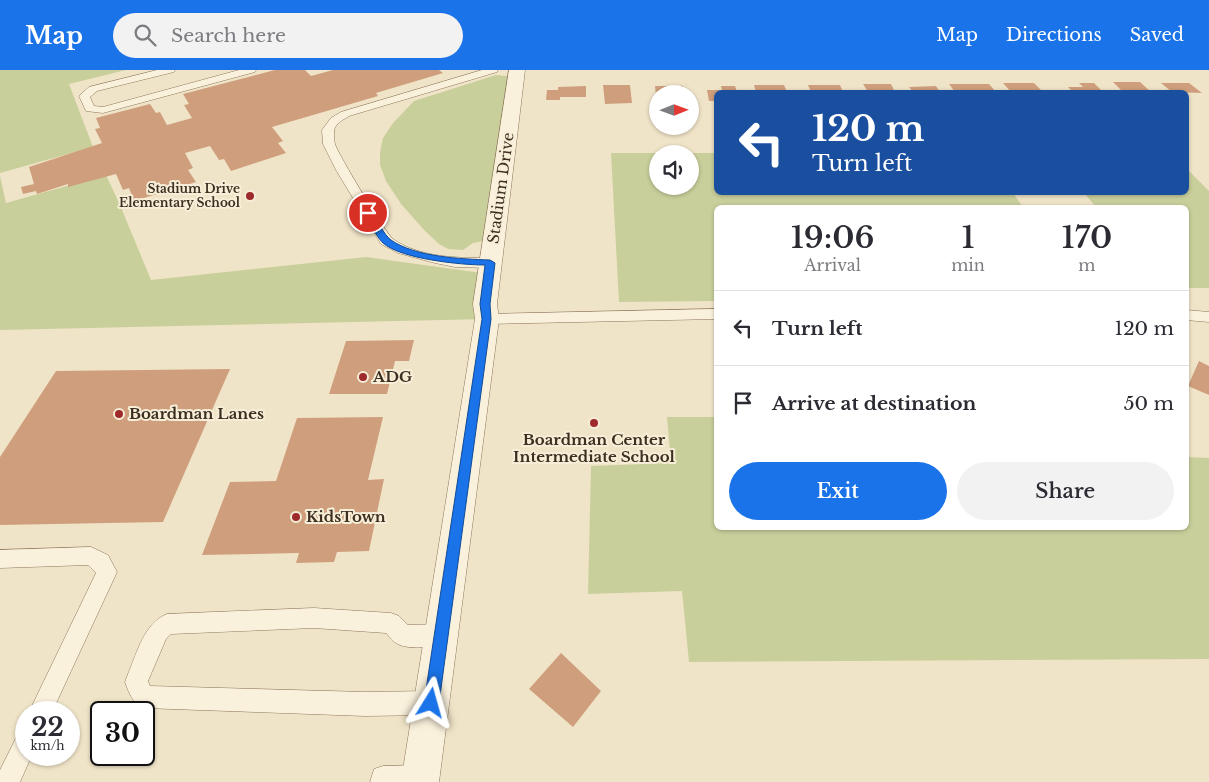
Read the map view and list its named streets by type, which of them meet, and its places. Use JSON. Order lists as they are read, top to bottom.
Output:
{
  "streets": {
    "street": ["Stadium Drive"]
  },
  "places": [
    "Stadium Drive Elementary School",
    "ADG",
    "Boardman Lanes",
    "Boardman Center Intermediate School",
    "KidsTown"
  ],
  "north": "right",
  "page": {
    "header": "Map",
    "search": "Search here",
    "nav": ["Map", "Directions", "Saved"],
    "turn": ["120 m", "Turn left"],
    "eta": [
      "19:06",
      "Arrival",
      "1",
      "min",
      "170",
      "m"
    ],
    "list": [
      {
        "name": "Turn left",
        "value": "120 m"
      },
      {
        "name": "Arrive at destination",
        "value": "50 m"
      }
    ],
    "buttons": ["Exit", "Share"],
    "speed": "22 km/h",
    "limit": "30"
  }
}
